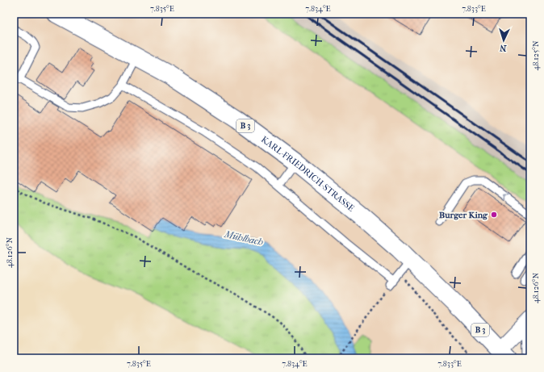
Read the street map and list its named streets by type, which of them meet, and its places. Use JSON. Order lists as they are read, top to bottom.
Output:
{
  "streets": {
    "main road": ["B 3", "KARL-FRIEDRICH-STRASSE"]
  },
  "water": ["Mühlbach"],
  "places": ["Burger King"],
  "north": "bottom",
  "coordinates": [
    "7.835°E",
    "7.834°E",
    "7.833°E",
    "48.125°N",
    "48.126°N"
  ]
}
